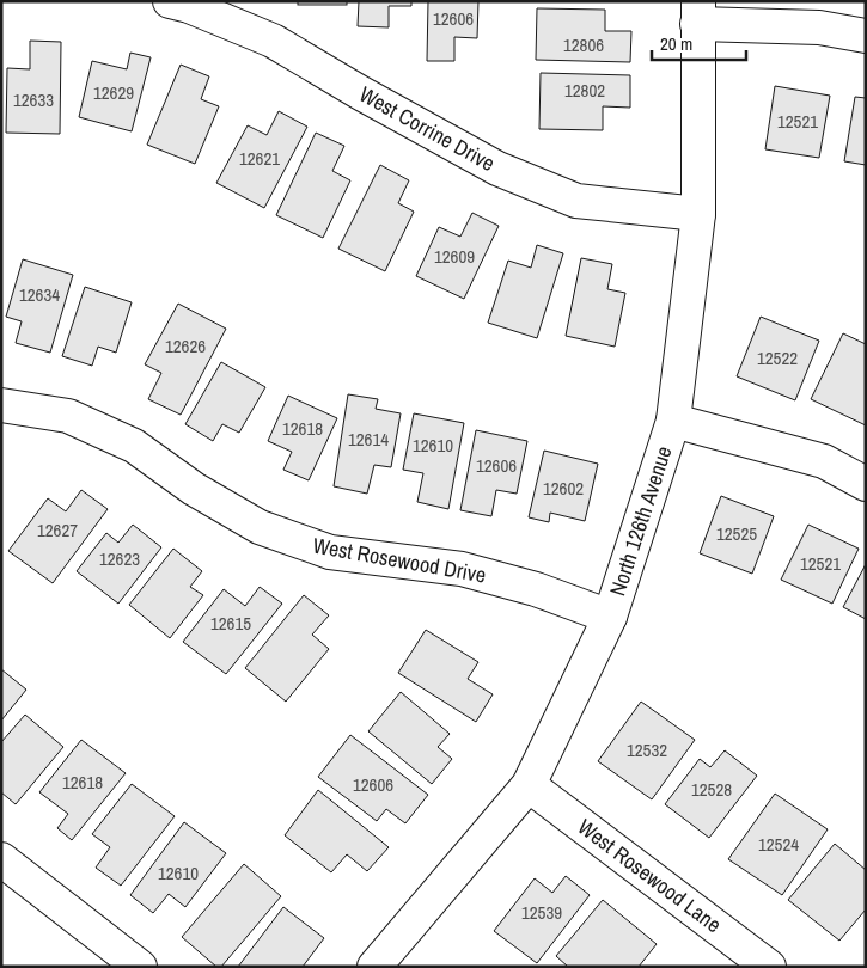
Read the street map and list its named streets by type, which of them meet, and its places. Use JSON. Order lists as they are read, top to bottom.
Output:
{
  "streets": {
    "street": [
      "West Corrine Drive",
      "North 126th Avenue",
      "West Rosewood Drive",
      "West Rosewood Lane"
    ]
  },
  "crossings": [
    ["West Corrine Drive", "North 126th Avenue"],
    ["North 126th Avenue", "West Rosewood Drive"],
    ["North 126th Avenue", "West Rosewood Lane"]
  ],
  "house_numbers": [
    "12606",
    "12806",
    "12802",
    "12629",
    "12633",
    "12521",
    "12621",
    "12609",
    "12634",
    "12626",
    "12522",
    "12618",
    "12614",
    "12610",
    "12606",
    "12602",
    "12627",
    "12525",
    "12623",
    "12521",
    "12615",
    "12532",
    "12618",
    "12606",
    "12528",
    "12524",
    "12610",
    "12539"
  ],
  "scale_bar": "20 m"
}
